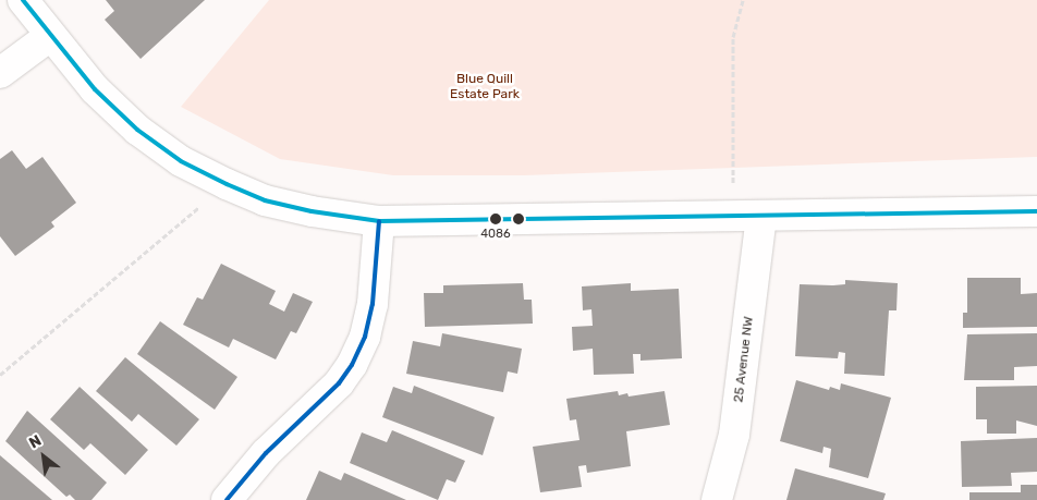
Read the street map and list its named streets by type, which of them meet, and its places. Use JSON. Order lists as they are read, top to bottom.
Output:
{
  "streets": {
    "street": ["25 Avenue NW"]
  },
  "parks": ["Blue Quill Estate Park"],
  "places": ["4086"],
  "north": "top left"
}
